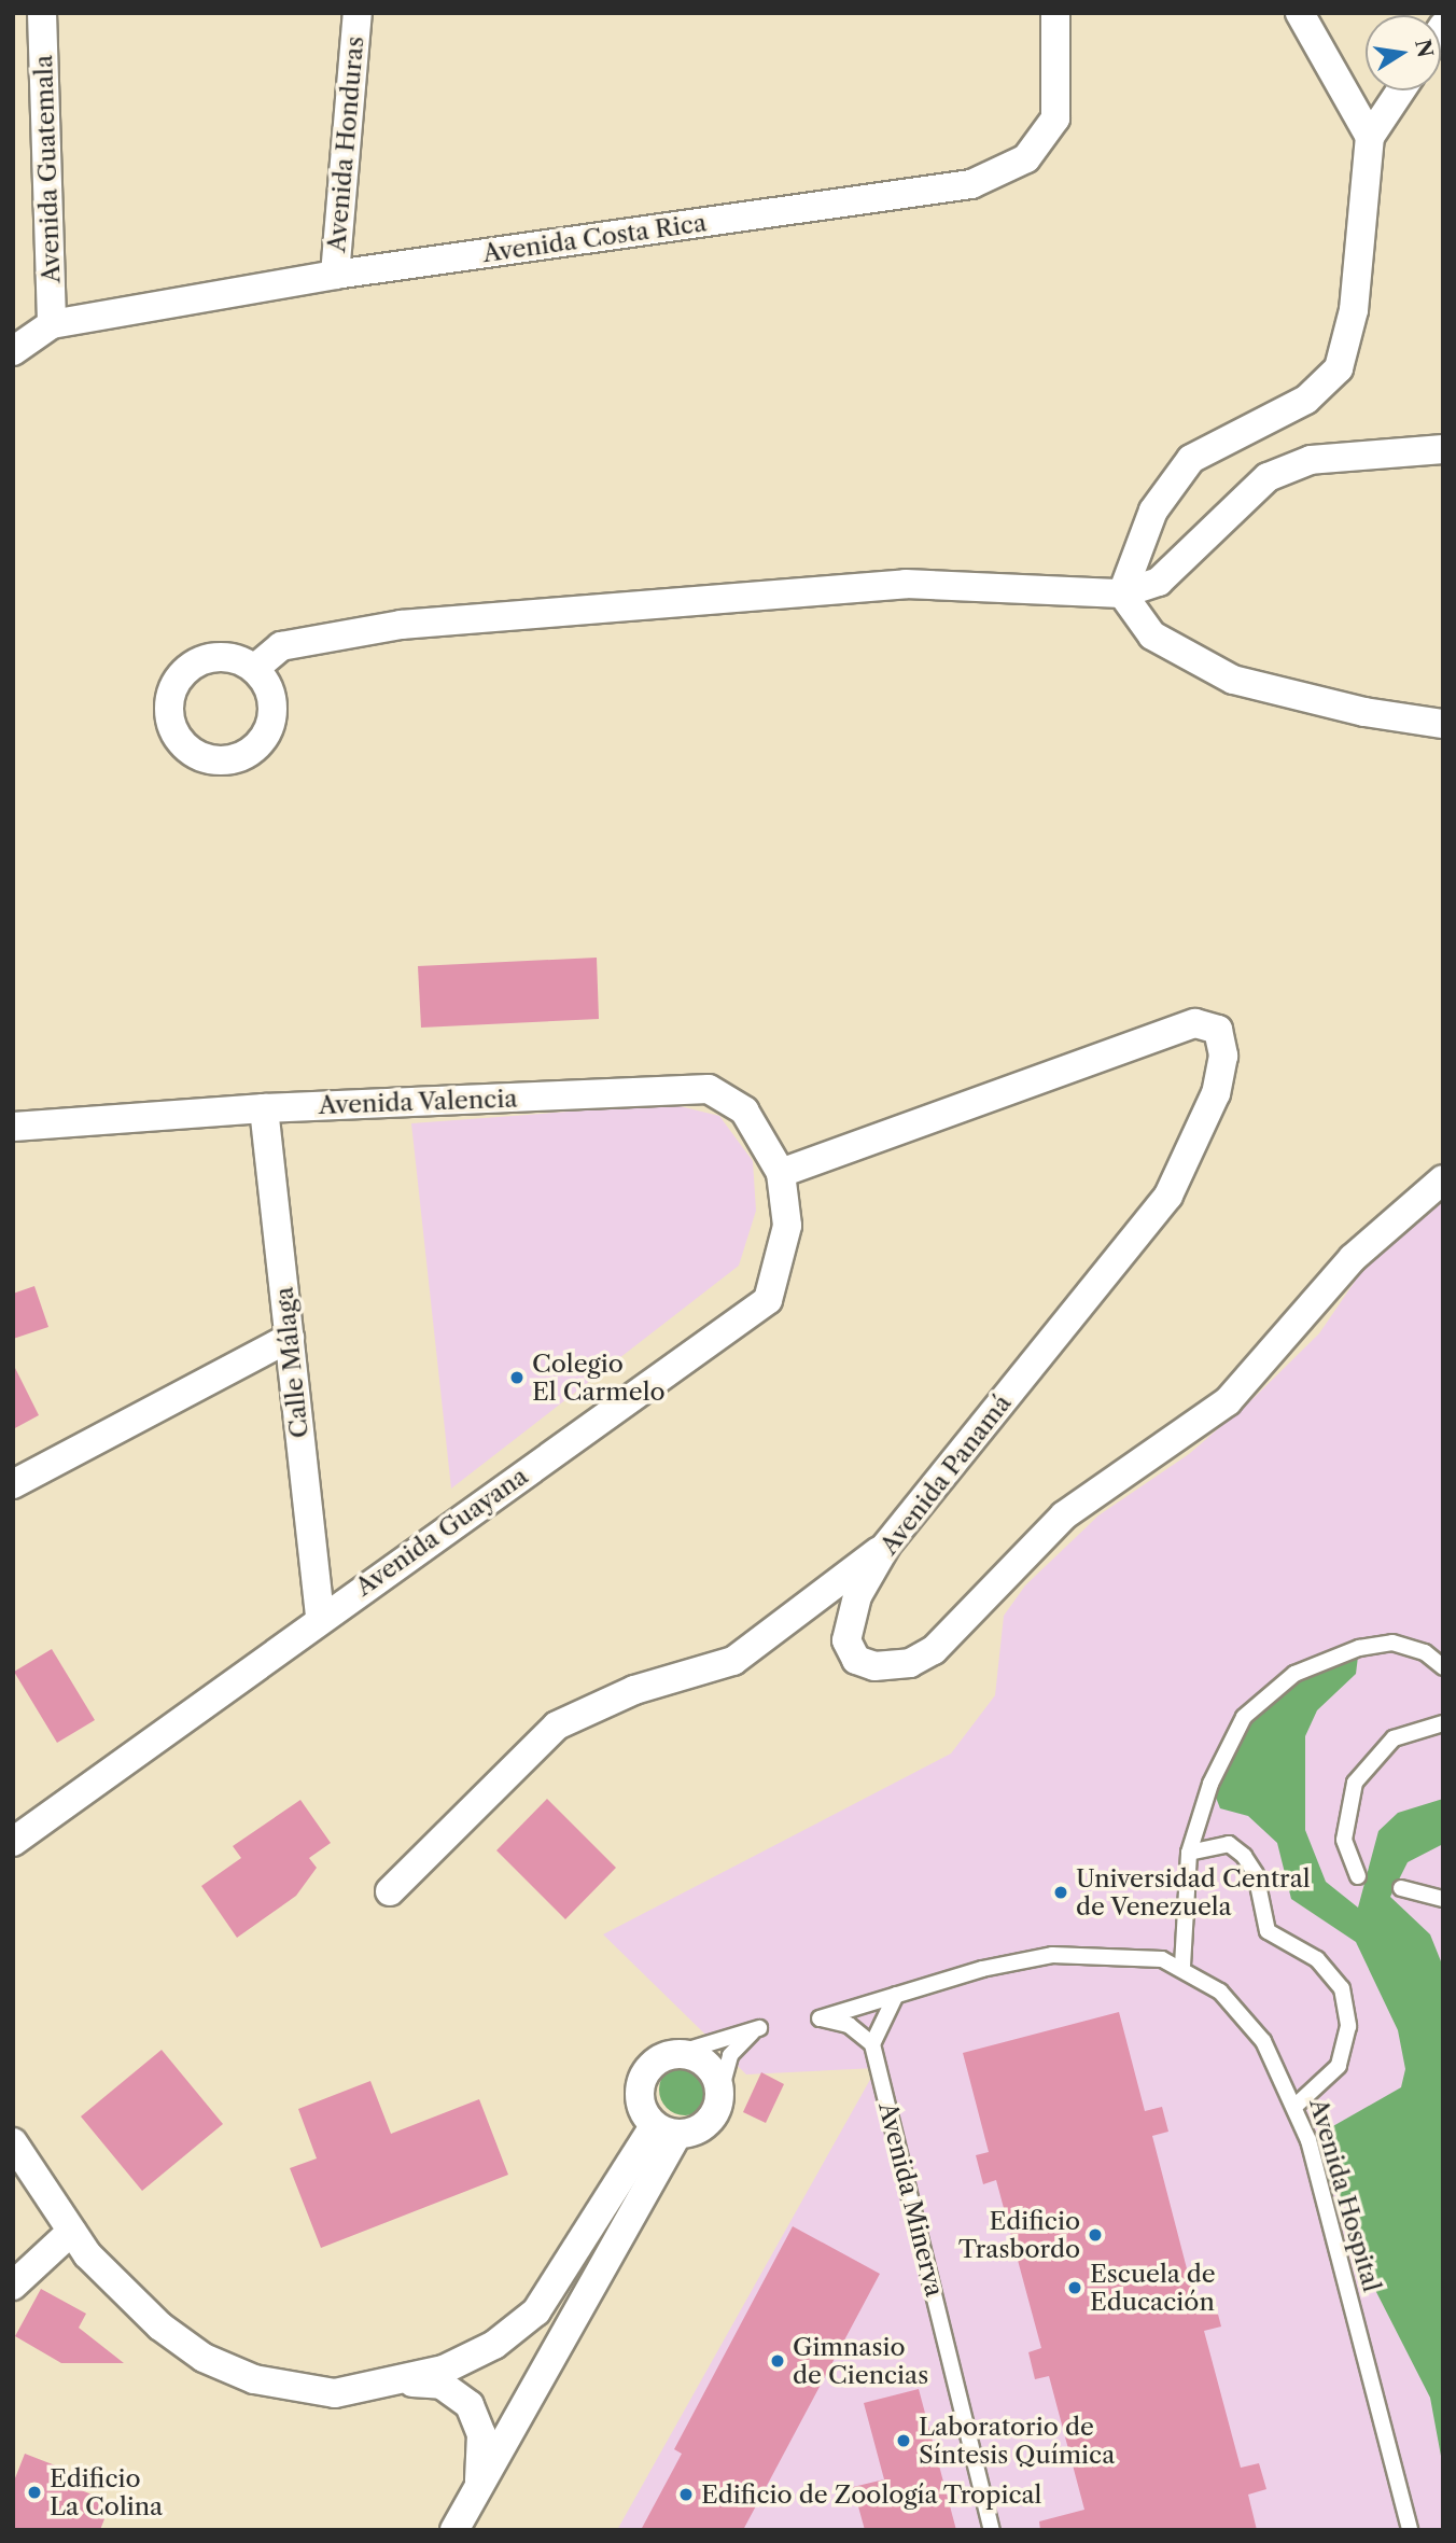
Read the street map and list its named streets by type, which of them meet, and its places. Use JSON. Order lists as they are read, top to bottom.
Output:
{
  "streets": {
    "street": [
      "Avenida Honduras",
      "Avenida Guatemala",
      "Avenida Costa Rica",
      "Avenida Valencia",
      "Calle Málaga",
      "Avenida Panamá",
      "Avenida Guayana"
    ],
    "lane": ["Avenida Hospital", "Avenida Minerva"]
  },
  "crossings": [
    ["Avenida Honduras", "Avenida Costa Rica"],
    ["Avenida Guatemala", "Avenida Costa Rica"],
    ["Avenida Valencia", "Calle Málaga"],
    ["Avenida Valencia", "Avenida Panamá"],
    ["Avenida Valencia", "Avenida Guayana"],
    ["Calle Málaga", "Avenida Guayana"],
    ["Avenida Panamá", "Avenida Guayana"],
    ["Avenida Hospital", "Avenida Minerva"]
  ],
  "places": [
    "Colegio El Carmelo",
    "Universidad Central de Venezuela",
    "Edificio Trasbordo",
    "Escuela de Educación",
    "Gimnasio de Ciencias",
    "Laboratorio de Síntesis Química",
    "Edificio La Colina",
    "Edificio de Zoología Tropical"
  ],
  "north": "right"
}
